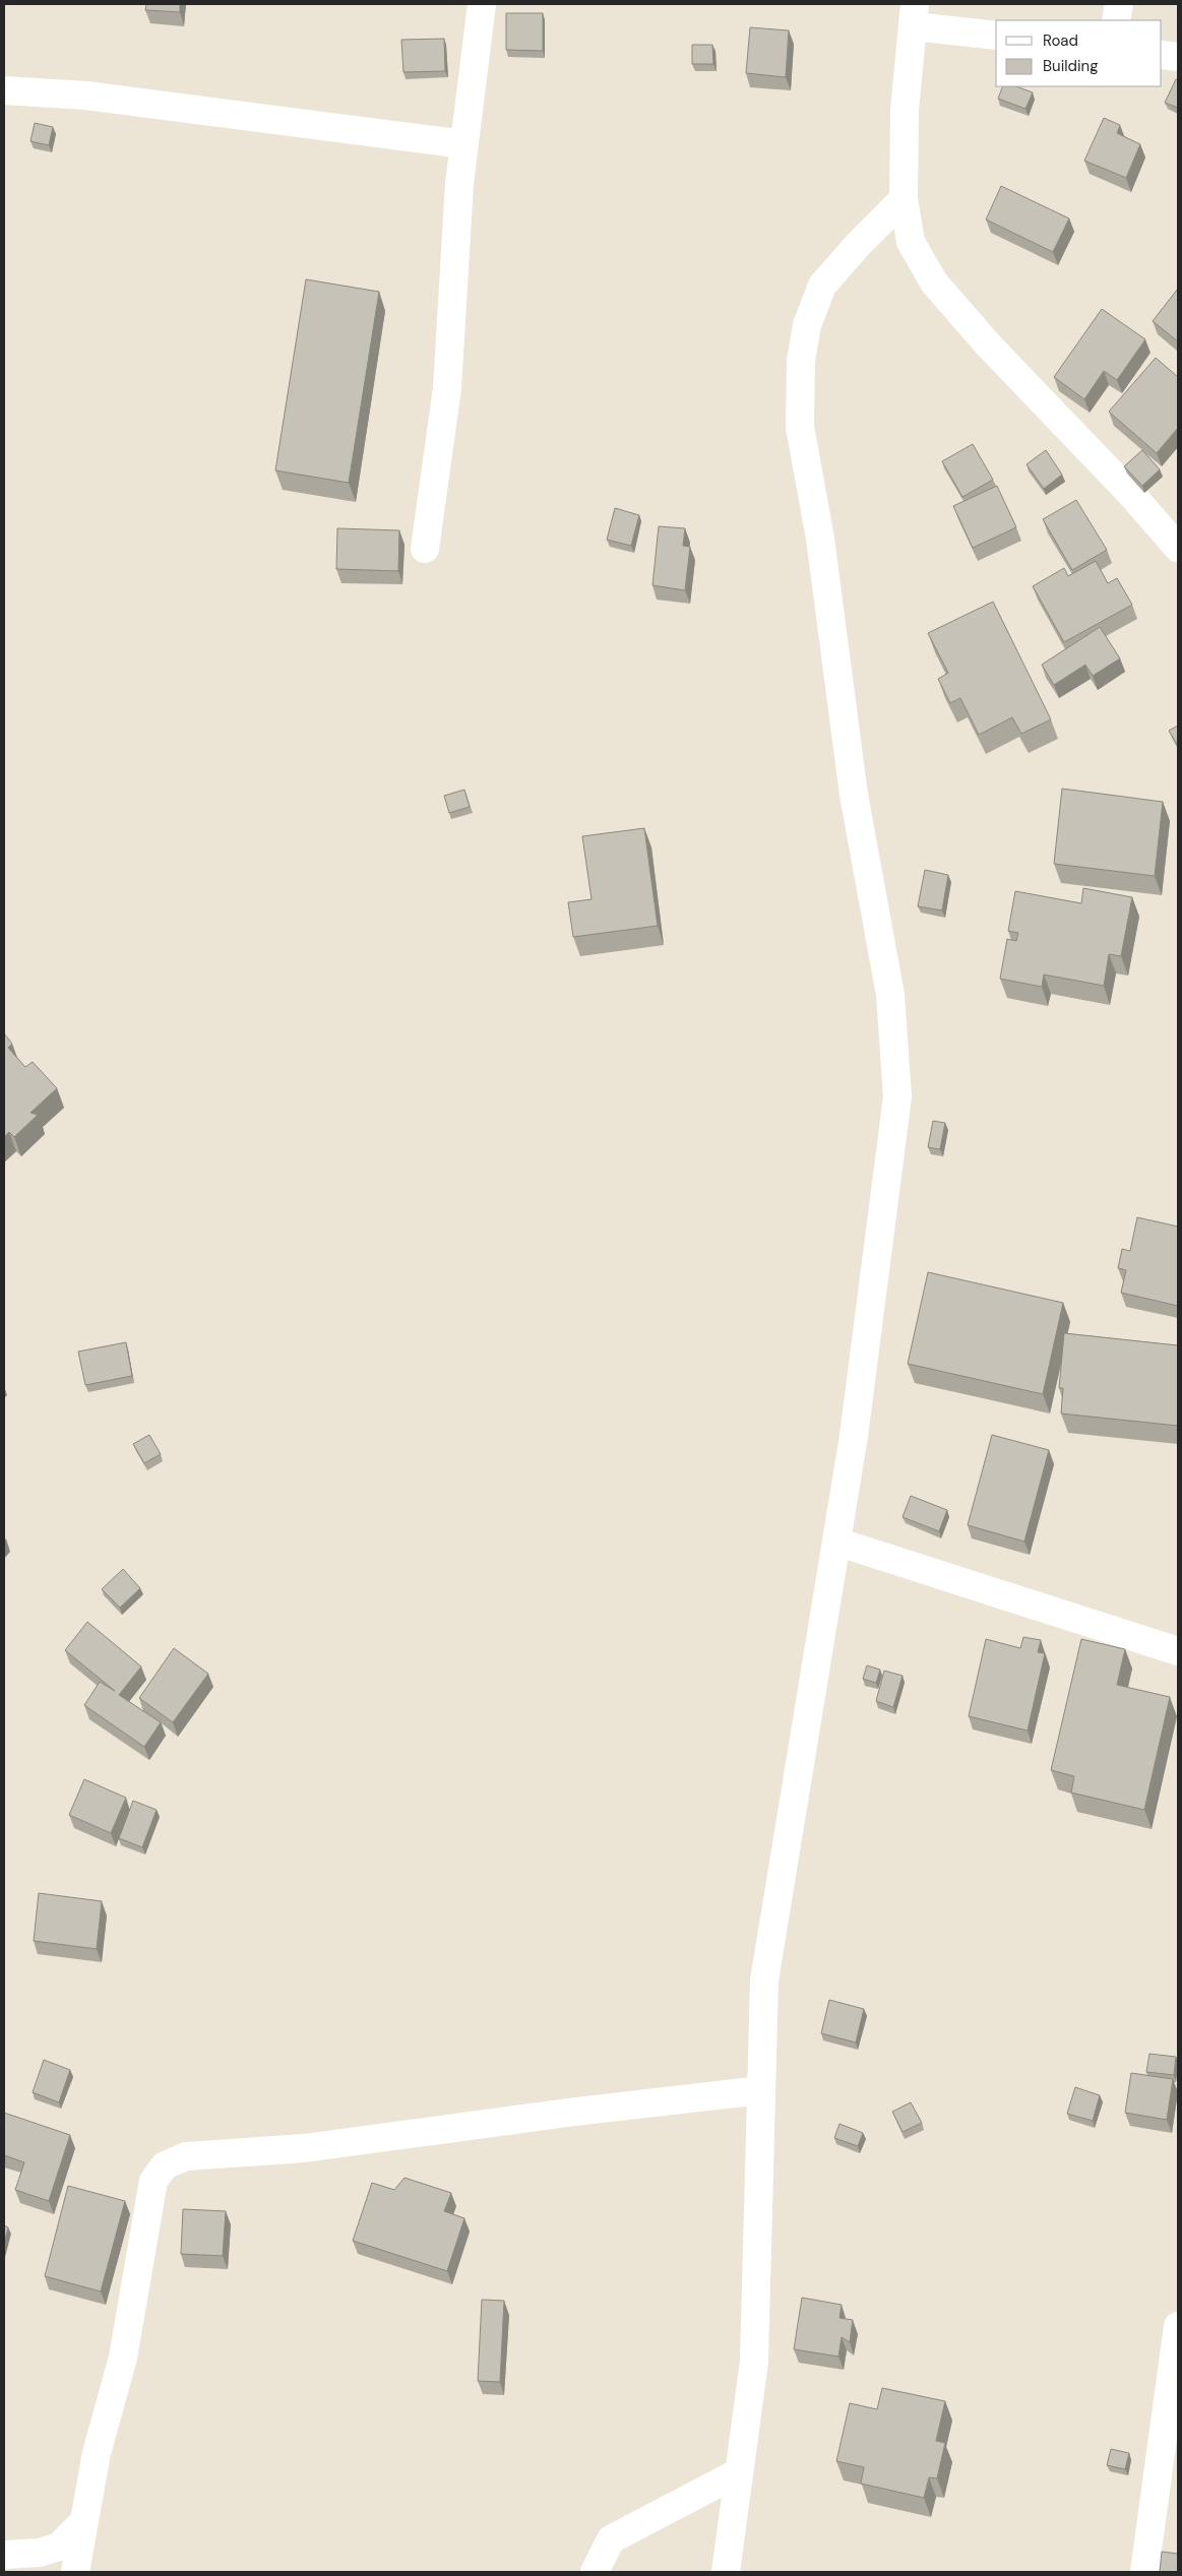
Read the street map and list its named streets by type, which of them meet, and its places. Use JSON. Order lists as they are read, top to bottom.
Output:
{
  "legend": ["Road", "Building"]
}
